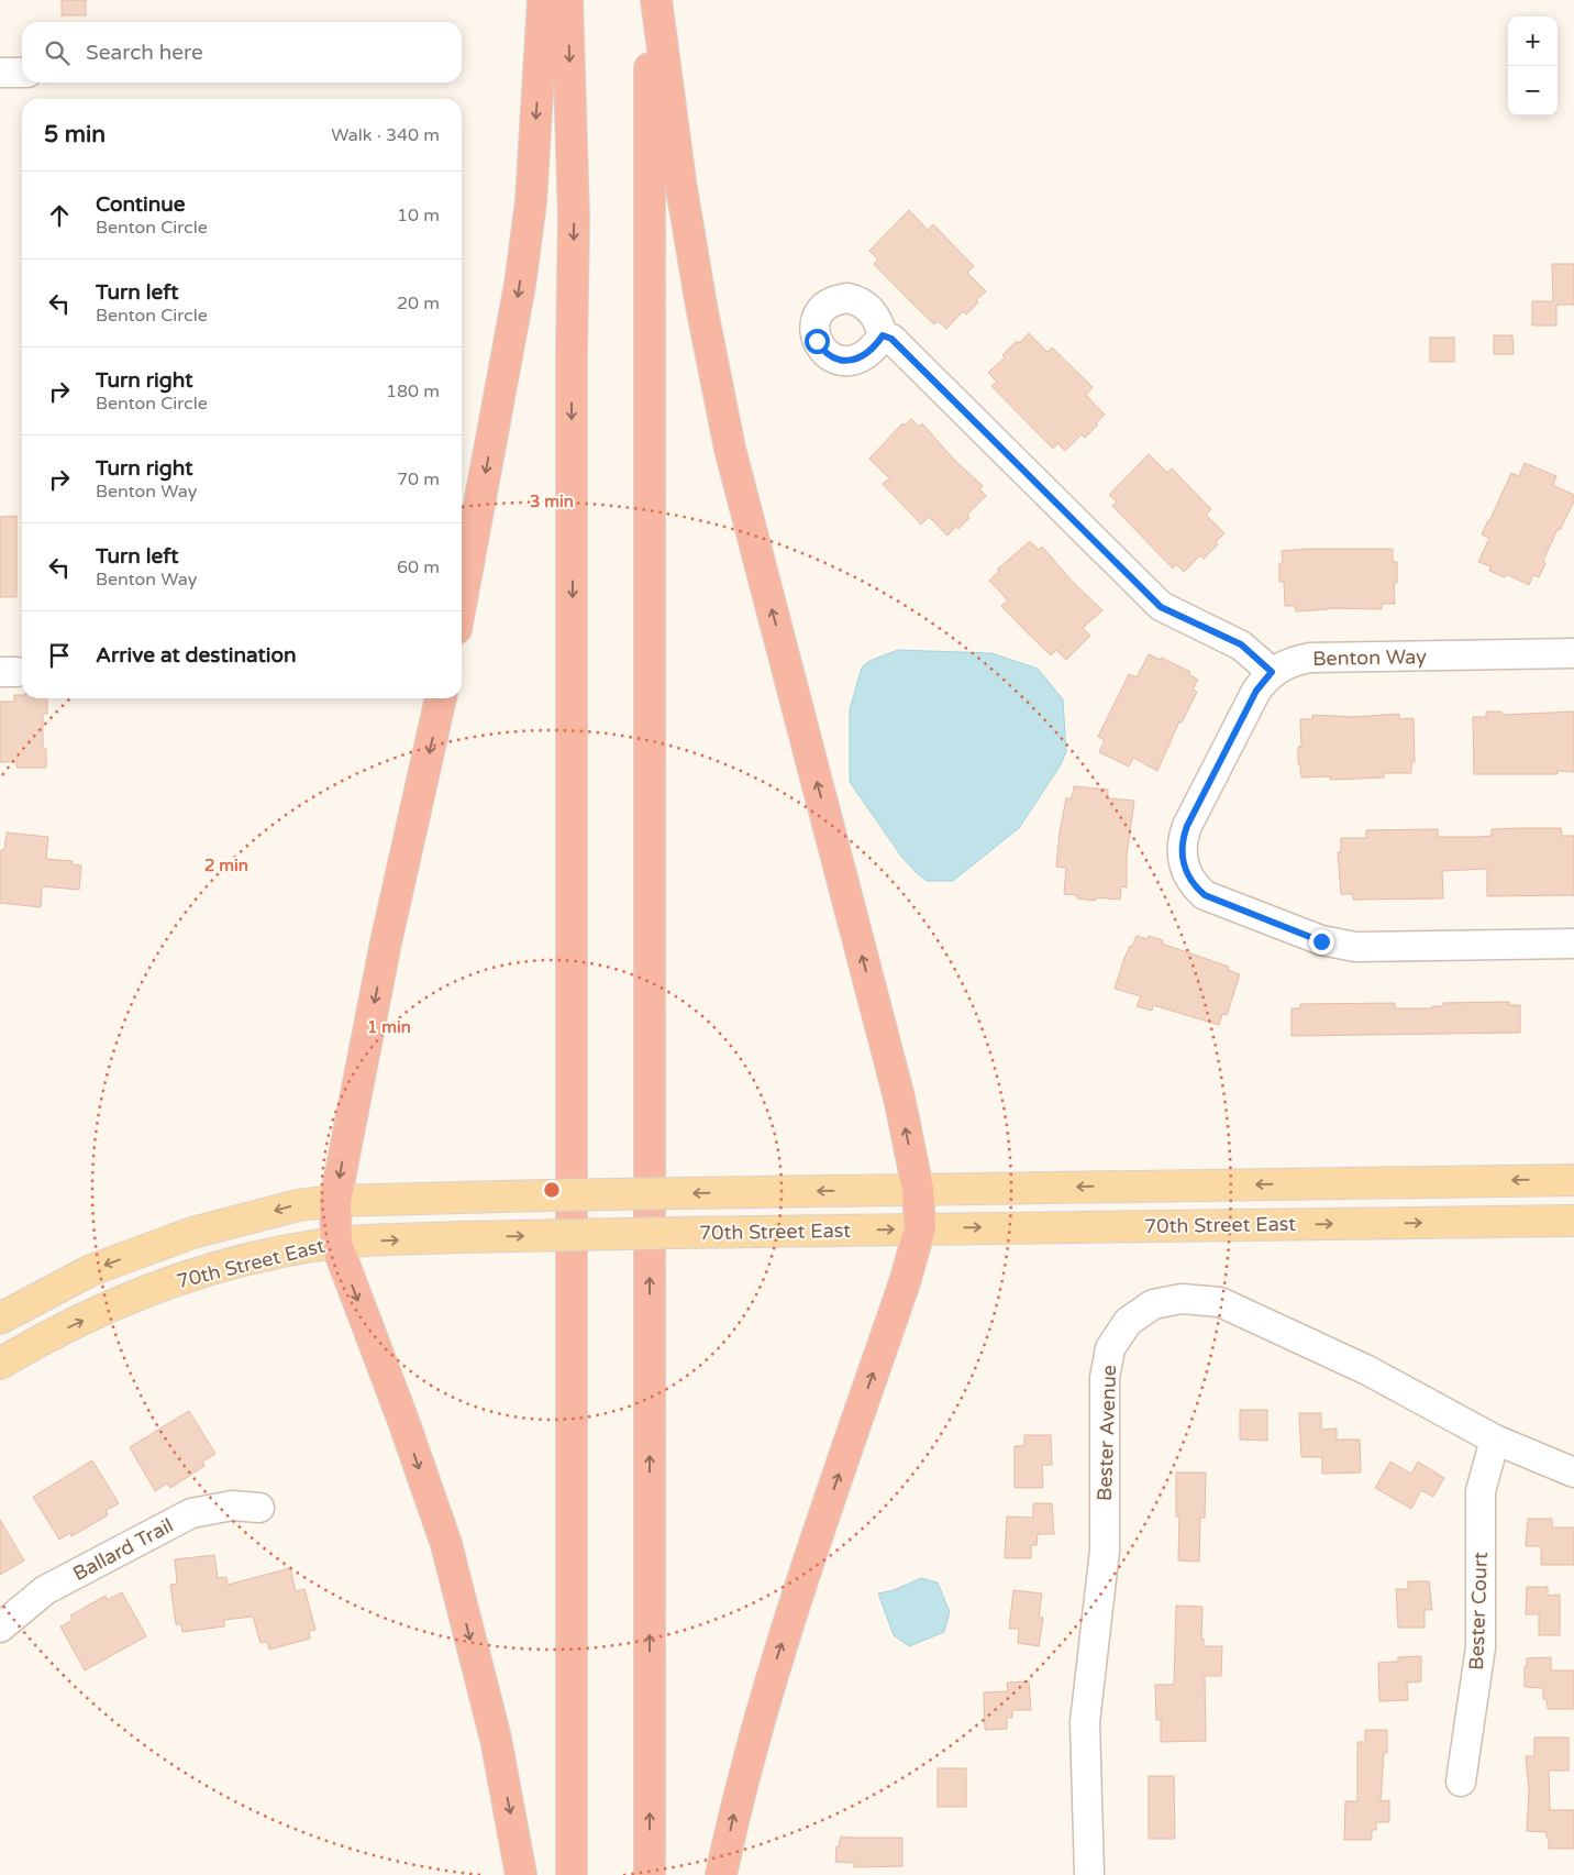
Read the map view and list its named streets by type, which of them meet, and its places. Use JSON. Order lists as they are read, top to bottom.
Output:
{
  "streets": {
    "main road": ["70th Street East"],
    "street": [
      "Benton Way",
      "Bester Avenue",
      "Ballard Trail",
      "Bester Court"
    ]
  },
  "crossings": [
    ["Bester Avenue", "Bester Court"]
  ],
  "page": {
    "map_buttons": ["+", "−"],
    "search": "Search here",
    "heading": ["5 min", "Walk · 340 m"],
    "list": [
      ["Continue", "Benton Circle", "10 m"],
      ["Turn left", "Benton Circle", "20 m"],
      ["Turn right", "Benton Circle", "180 m"],
      ["Turn right", "Benton Way", "70 m"],
      ["Turn left", "Benton Way", "60 m"],
      "Arrive at destination"
    ]
  },
  "rings": ["3 min", "2 min", "1 min"]
}
